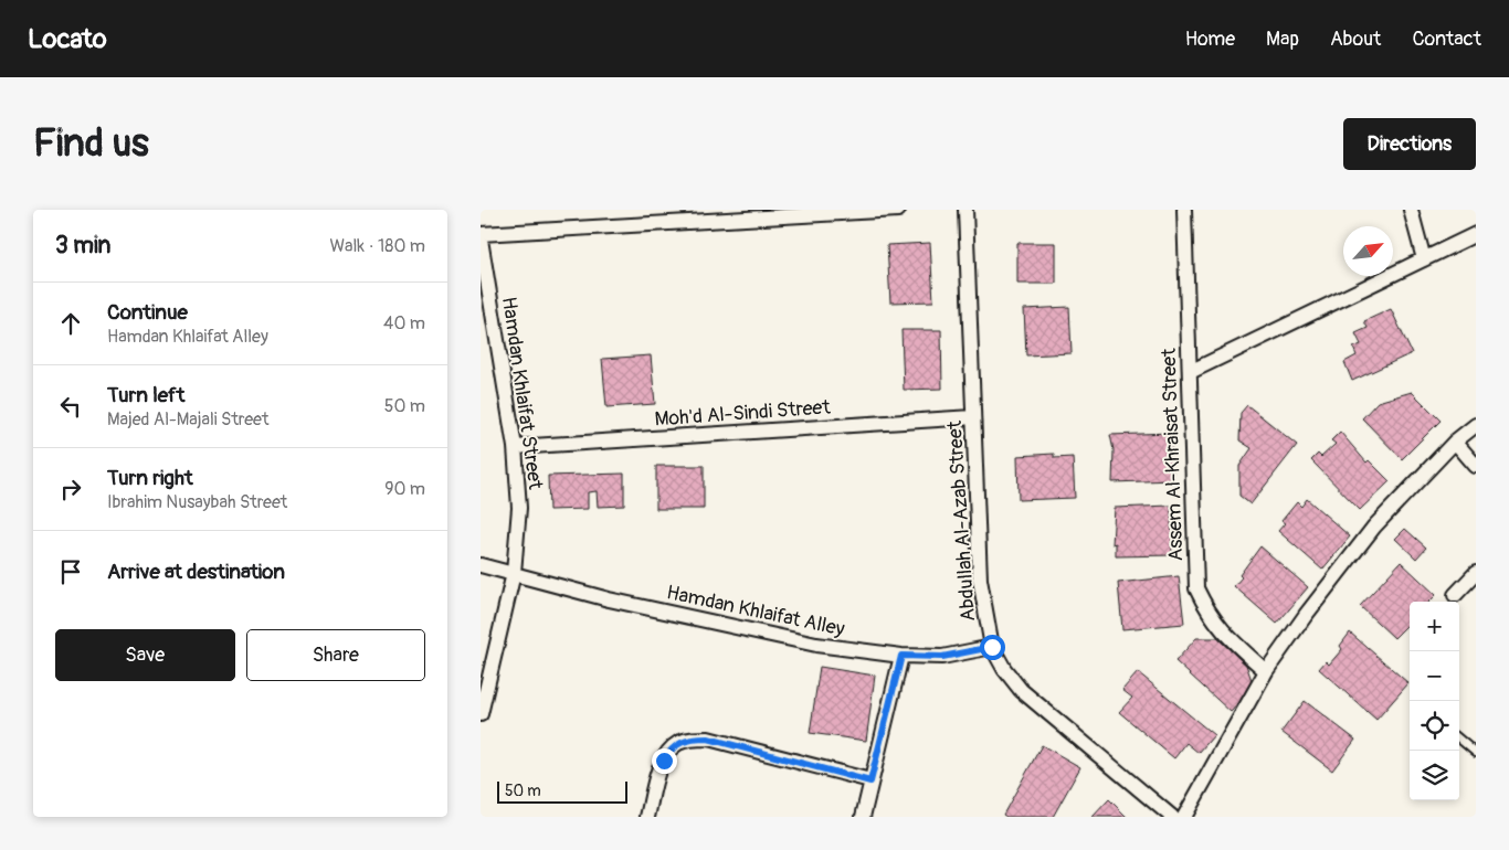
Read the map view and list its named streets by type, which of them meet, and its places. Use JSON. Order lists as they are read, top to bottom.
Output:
{
  "streets": {
    "street": [
      "Hamdan Khlaifat Street",
      "Moh'd Al-Sindi Street",
      "Assem Al-Khraisat Street",
      "Abdullah Al-Azab Street",
      "Hamdan Khlaifat Alley"
    ]
  },
  "crossings": [
    ["Hamdan Khlaifat Street", "Moh'd Al-Sindi Street"],
    ["Hamdan Khlaifat Street", "Hamdan Khlaifat Alley"],
    ["Moh'd Al-Sindi Street", "Abdullah Al-Azab Street"],
    ["Abdullah Al-Azab Street", "Hamdan Khlaifat Alley"]
  ],
  "scale_bar": "50 m",
  "north": "top right",
  "page": {
    "header": "Locato",
    "nav": [
      "Home",
      "Map",
      "About",
      "Contact"
    ],
    "buttons": [
      "Directions",
      ["Save", "Share"]
    ],
    "title": "Find us",
    "heading": ["3 min", "Walk · 180 m"],
    "list": [
      ["Continue", "Hamdan Khlaifat Alley", "40 m"],
      ["Turn left", "Majed Al-Majali Street", "50 m"],
      ["Turn right", "Ibrahim Nusaybah Street", "90 m"],
      "Arrive at destination"
    ],
    "map_buttons": ["+", "−"],
    "scale": "50 m"
  }
}
